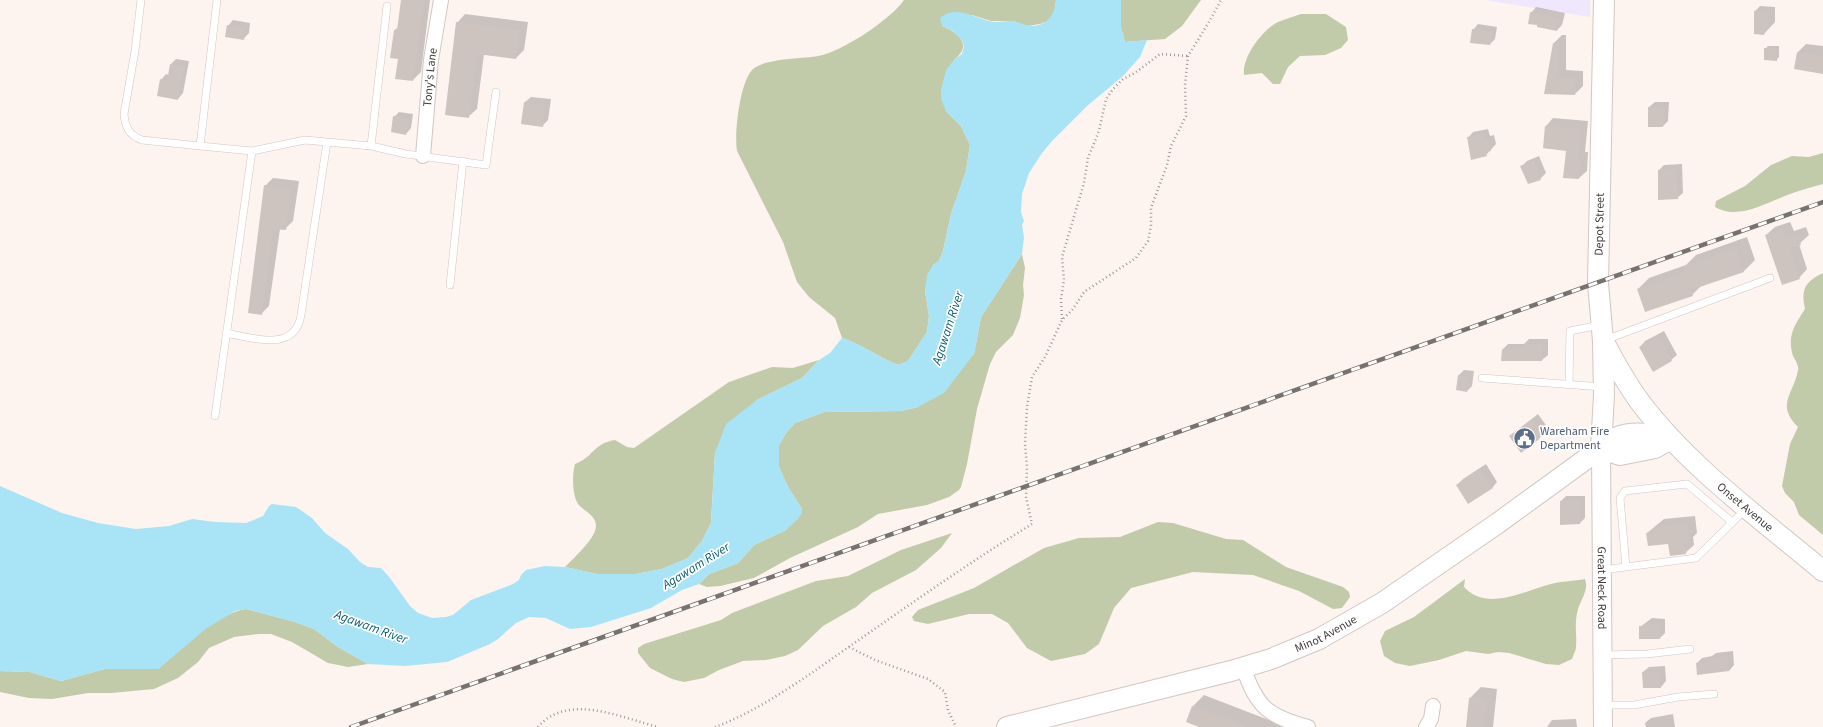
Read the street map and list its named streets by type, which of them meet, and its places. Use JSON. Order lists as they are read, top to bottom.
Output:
{
  "streets": {
    "main road": ["Depot Street", "Onset Avenue", "Minot Avenue"],
    "street": ["Tony's Lane", "Great Neck Road"]
  },
  "crossings": [
    ["Depot Street", "Onset Avenue"],
    ["Depot Street", "Great Neck Road"],
    ["Depot Street", "Minot Avenue"],
    ["Great Neck Road", "Minot Avenue"]
  ],
  "water": ["Agawam River"],
  "places": {
    "public building": ["Wareham Fire Department"]
  }
}
